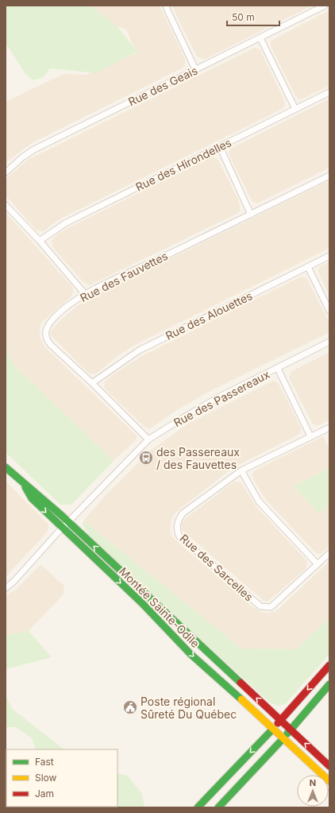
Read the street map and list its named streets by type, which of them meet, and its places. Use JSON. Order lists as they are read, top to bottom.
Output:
{
  "streets": {
    "main road": ["Montée Sainte-Odile"],
    "street": [
      "Rue des Geais",
      "Rue des Hirondelles",
      "Rue des Fauvettes",
      "Rue des Alouettes",
      "Rue des Passereaux",
      "Rue des Sarcelles"
    ]
  },
  "crossings": [
    ["Rue des Fauvettes", "Rue des Alouettes"],
    ["Rue des Fauvettes", "Rue des Passereaux"],
    ["Rue des Passereaux", "Montée Sainte-Odile"]
  ],
  "places": {
    "bus stop": ["des Passereaux / des Fauvettes"],
    "public building": ["Poste régional Sûreté Du Québec"]
  },
  "legend": ["Fast", "Slow", "Jam"],
  "scale_bar": "50 m",
  "north": "top"
}
